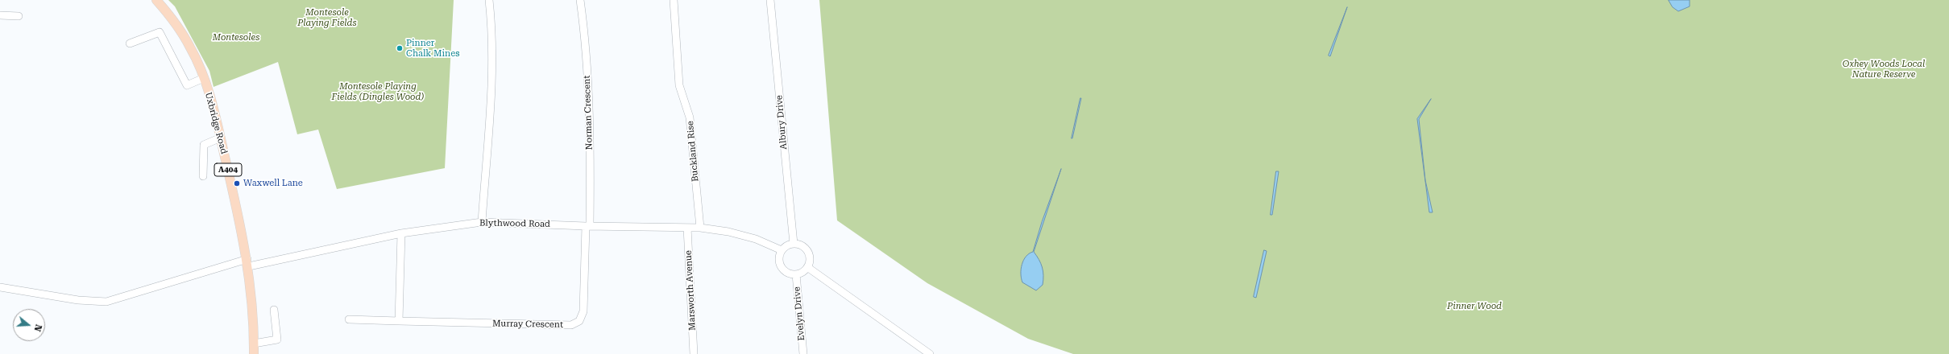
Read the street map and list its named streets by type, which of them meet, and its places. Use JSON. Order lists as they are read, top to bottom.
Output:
{
  "streets": {
    "main road": ["Uxbridge Road", "A404"],
    "street": [
      "Norman Crescent",
      "Albury Drive",
      "Buckland Rise",
      "Blythwood Road",
      "Marsworth Avenue",
      "Evelyn Drive",
      "Murray Crescent"
    ]
  },
  "crossings": [
    ["Norman Crescent", "Blythwood Road"],
    ["Norman Crescent", "Murray Crescent"],
    ["Albury Drive", "Blythwood Road"],
    ["Albury Drive", "Evelyn Drive"],
    ["Uxbridge Road", "Blythwood Road"],
    ["Buckland Rise", "Blythwood Road"],
    ["Blythwood Road", "Marsworth Avenue"],
    ["Blythwood Road", "Evelyn Drive"],
    ["Blythwood Road", "Murray Crescent"]
  ],
  "parks": [
    "Montesole Playing Fields",
    "Montesoles",
    "Oxhey Woods Local Nature Reserve",
    "Montesole Playing Fields (Dingles Wood)",
    "Pinner Wood"
  ],
  "places": ["Pinner Chalk Mines", "Waxwell Lane"],
  "north": "right"
}
